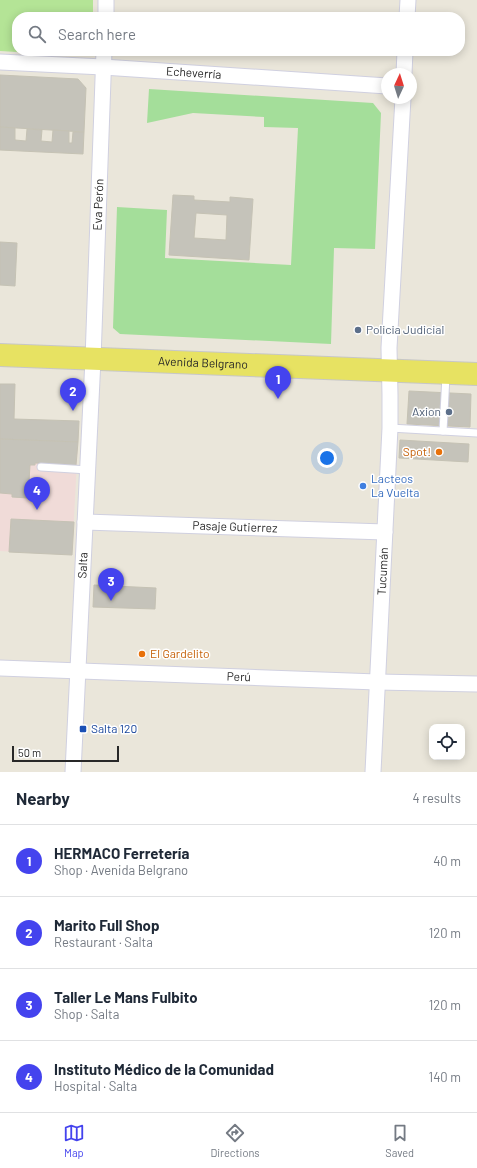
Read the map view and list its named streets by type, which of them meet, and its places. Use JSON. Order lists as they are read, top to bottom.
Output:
{
  "streets": {
    "main road": ["Avenida Belgrano"],
    "street": [
      "Echeverría",
      "Eva Perón",
      "Pasaje Gutierrez",
      "Salta",
      "Tucumán",
      "Perú"
    ]
  },
  "crossings": [
    ["Echeverría", "Eva Perón"],
    ["Eva Perón", "Avenida Belgrano"],
    ["Eva Perón", "Salta"],
    ["Avenida Belgrano", "Salta"],
    ["Avenida Belgrano", "Tucumán"],
    ["Pasaje Gutierrez", "Salta"],
    ["Pasaje Gutierrez", "Tucumán"],
    ["Salta", "Perú"],
    ["Tucumán", "Perú"]
  ],
  "places": {
    "other": [
      "Policia Judicial",
      "Axion",
      "Spot!",
      "Lacteos La Vuelta",
      "El Gardelito"
    ],
    "transit": ["Salta 120"]
  },
  "scale_bar": "50 m",
  "north": "top",
  "page": {
    "search": "Search here",
    "pins": [
      "1",
      "2",
      "4",
      "3"
    ],
    "scale": "50 m",
    "heading": ["Nearby", "4 results"],
    "list": [
      {
        "mark": "1",
        "name": "HERMACO Ferretería",
        "note": "Shop · Avenida Belgrano",
        "value": "40 m"
      },
      {
        "mark": "2",
        "name": "Marito Full Shop",
        "note": "Restaurant · Salta",
        "value": "120 m"
      },
      {
        "mark": "3",
        "name": "Taller Le Mans Fulbito",
        "note": "Shop · Salta",
        "value": "120 m"
      },
      {
        "mark": "4",
        "name": "Instituto Médico de la Comunidad",
        "note": "Hospital · Salta",
        "value": "140 m"
      }
    ],
    "nav": ["Map", "Directions", "Saved"]
  }
}
